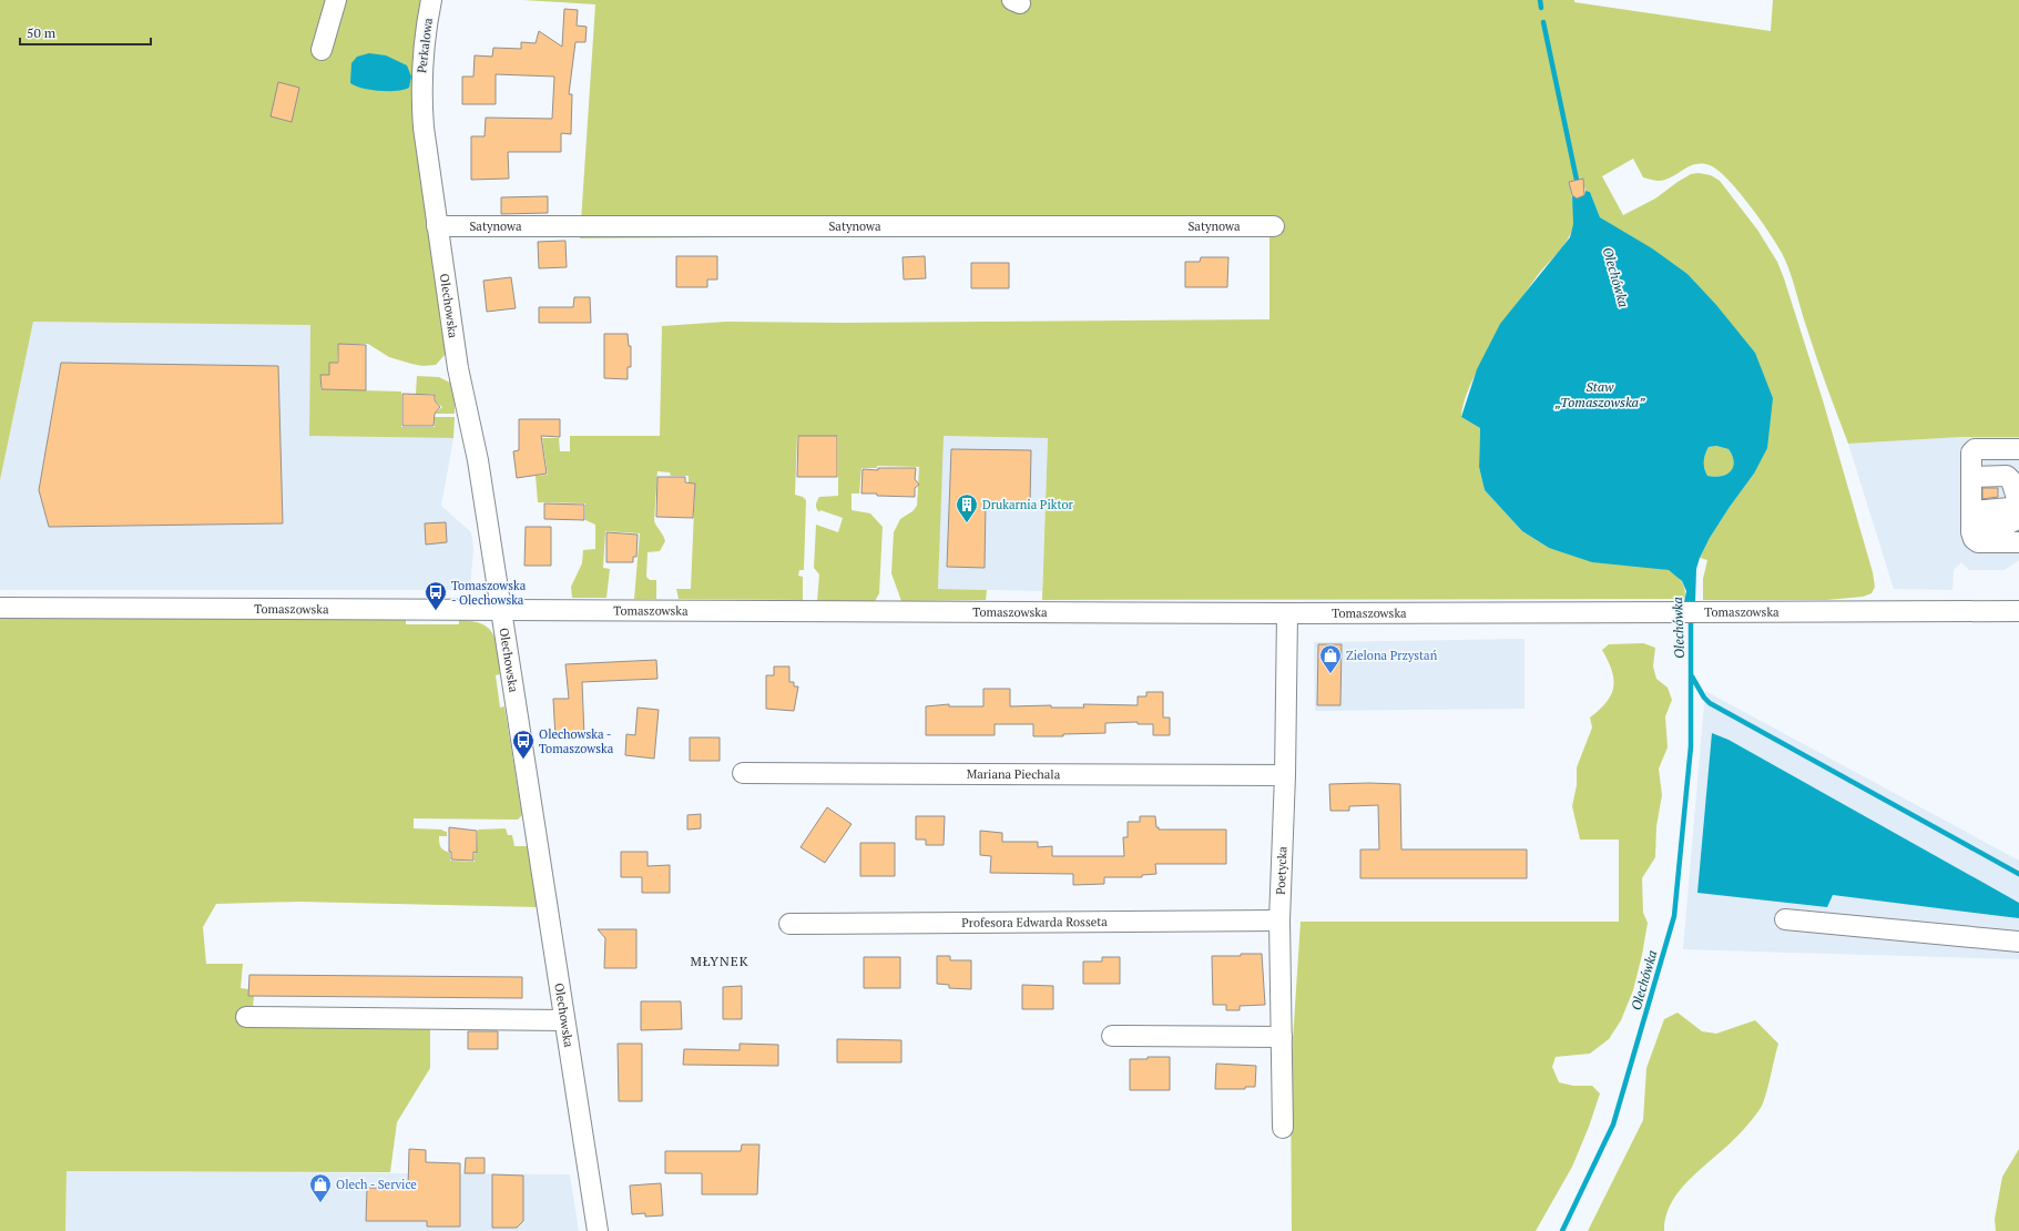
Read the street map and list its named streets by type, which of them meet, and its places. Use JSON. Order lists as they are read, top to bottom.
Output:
{
  "streets": {
    "street": [
      "Perkalowa",
      "Satynowa",
      "Olechowska",
      "Tomaszowska",
      "Mariana Piechala",
      "Poetycka",
      "Profesora Edwarda Rosseta"
    ]
  },
  "crossings": [
    ["Perkalowa", "Olechowska"],
    ["Satynowa", "Olechowska"],
    ["Olechowska", "Tomaszowska"],
    ["Tomaszowska", "Poetycka"],
    ["Mariana Piechala", "Poetycka"],
    ["Poetycka", "Profesora Edwarda Rosseta"]
  ],
  "districts": ["MŁYNEK"],
  "water": ["Olechówka", "Staw „Tomaszowska”"],
  "places": {
    "building": ["Drukarnia Piktor"],
    "bus stop": ["Tomaszowska - Olechowska", "Olechowska - Tomaszowska"],
    "shop": ["Zielona Przystań", "Olech - Service"]
  },
  "scale_bar": "50 m"
}
